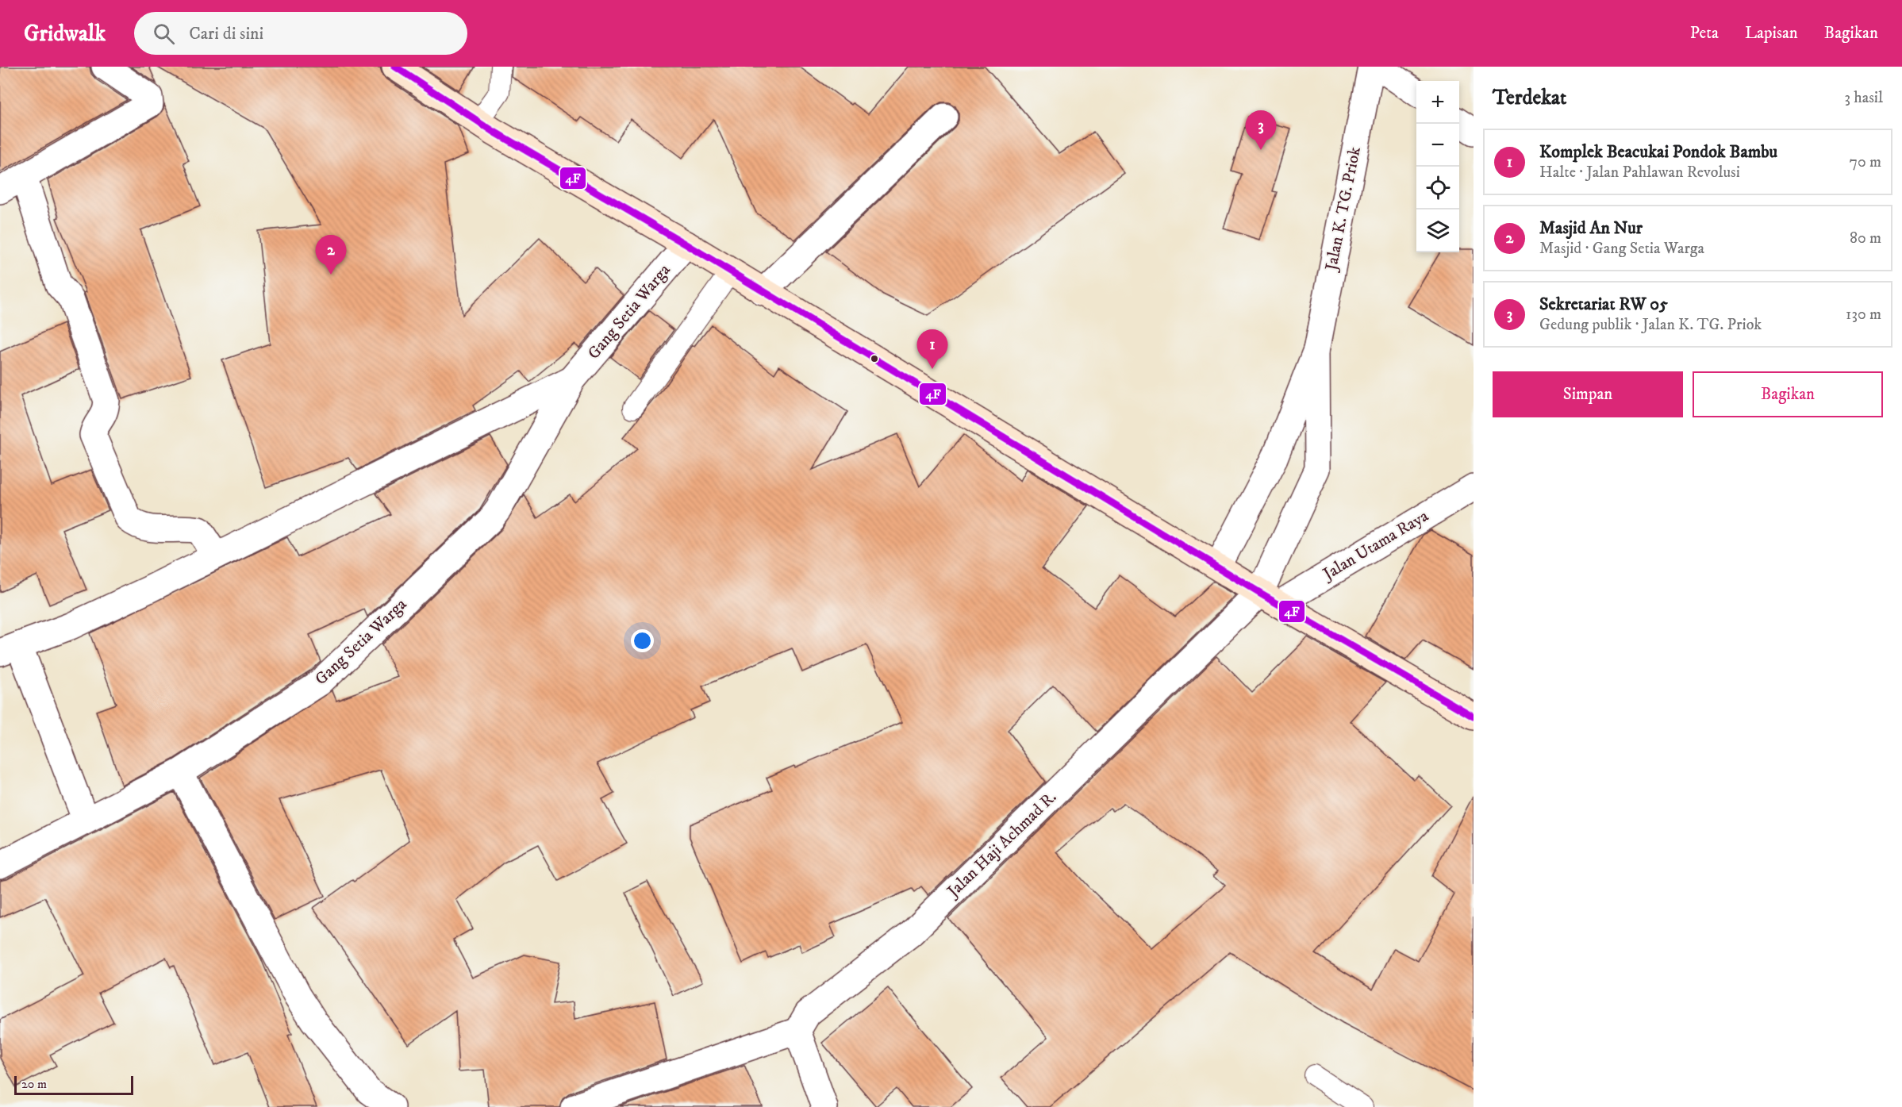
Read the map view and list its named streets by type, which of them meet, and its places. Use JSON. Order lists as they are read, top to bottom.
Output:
{
  "streets": {
    "street": [
      "Jalan K. TG. Priok",
      "Gang Setia Warga",
      "Jalan Utama Raya",
      "Jalan Haji Achmad R."
    ]
  },
  "crossings": [
    ["Jalan K. TG. Priok", "Jalan Utama Raya"],
    ["Jalan K. TG. Priok", "Jalan Haji Achmad R."],
    ["Jalan Utama Raya", "Jalan Haji Achmad R."]
  ],
  "lines": ["transit line 4F"],
  "scale_bar": "20 m",
  "page": {
    "header": "Gridwalk",
    "search": "Cari di sini",
    "nav": ["Peta", "Lapisan", "Bagikan"],
    "heading": ["Terdekat", "3 hasil"],
    "map_buttons": ["+", "−"],
    "pins": ["3", "2", "1"],
    "list": [
      {
        "mark": "1",
        "name": "Komplek Beacukai Pondok Bambu",
        "note": "Halte · Jalan Pahlawan Revolusi",
        "value": "70 m"
      },
      {
        "mark": "2",
        "name": "Masjid An Nur",
        "note": "Masjid · Gang Setia Warga",
        "value": "80 m"
      },
      {
        "mark": "3",
        "name": "Sekretariat RW 05",
        "note": "Gedung publik · Jalan K. TG. Priok",
        "value": "130 m"
      }
    ],
    "buttons": ["Simpan", "Bagikan"],
    "scale": "20 m"
  }
}
